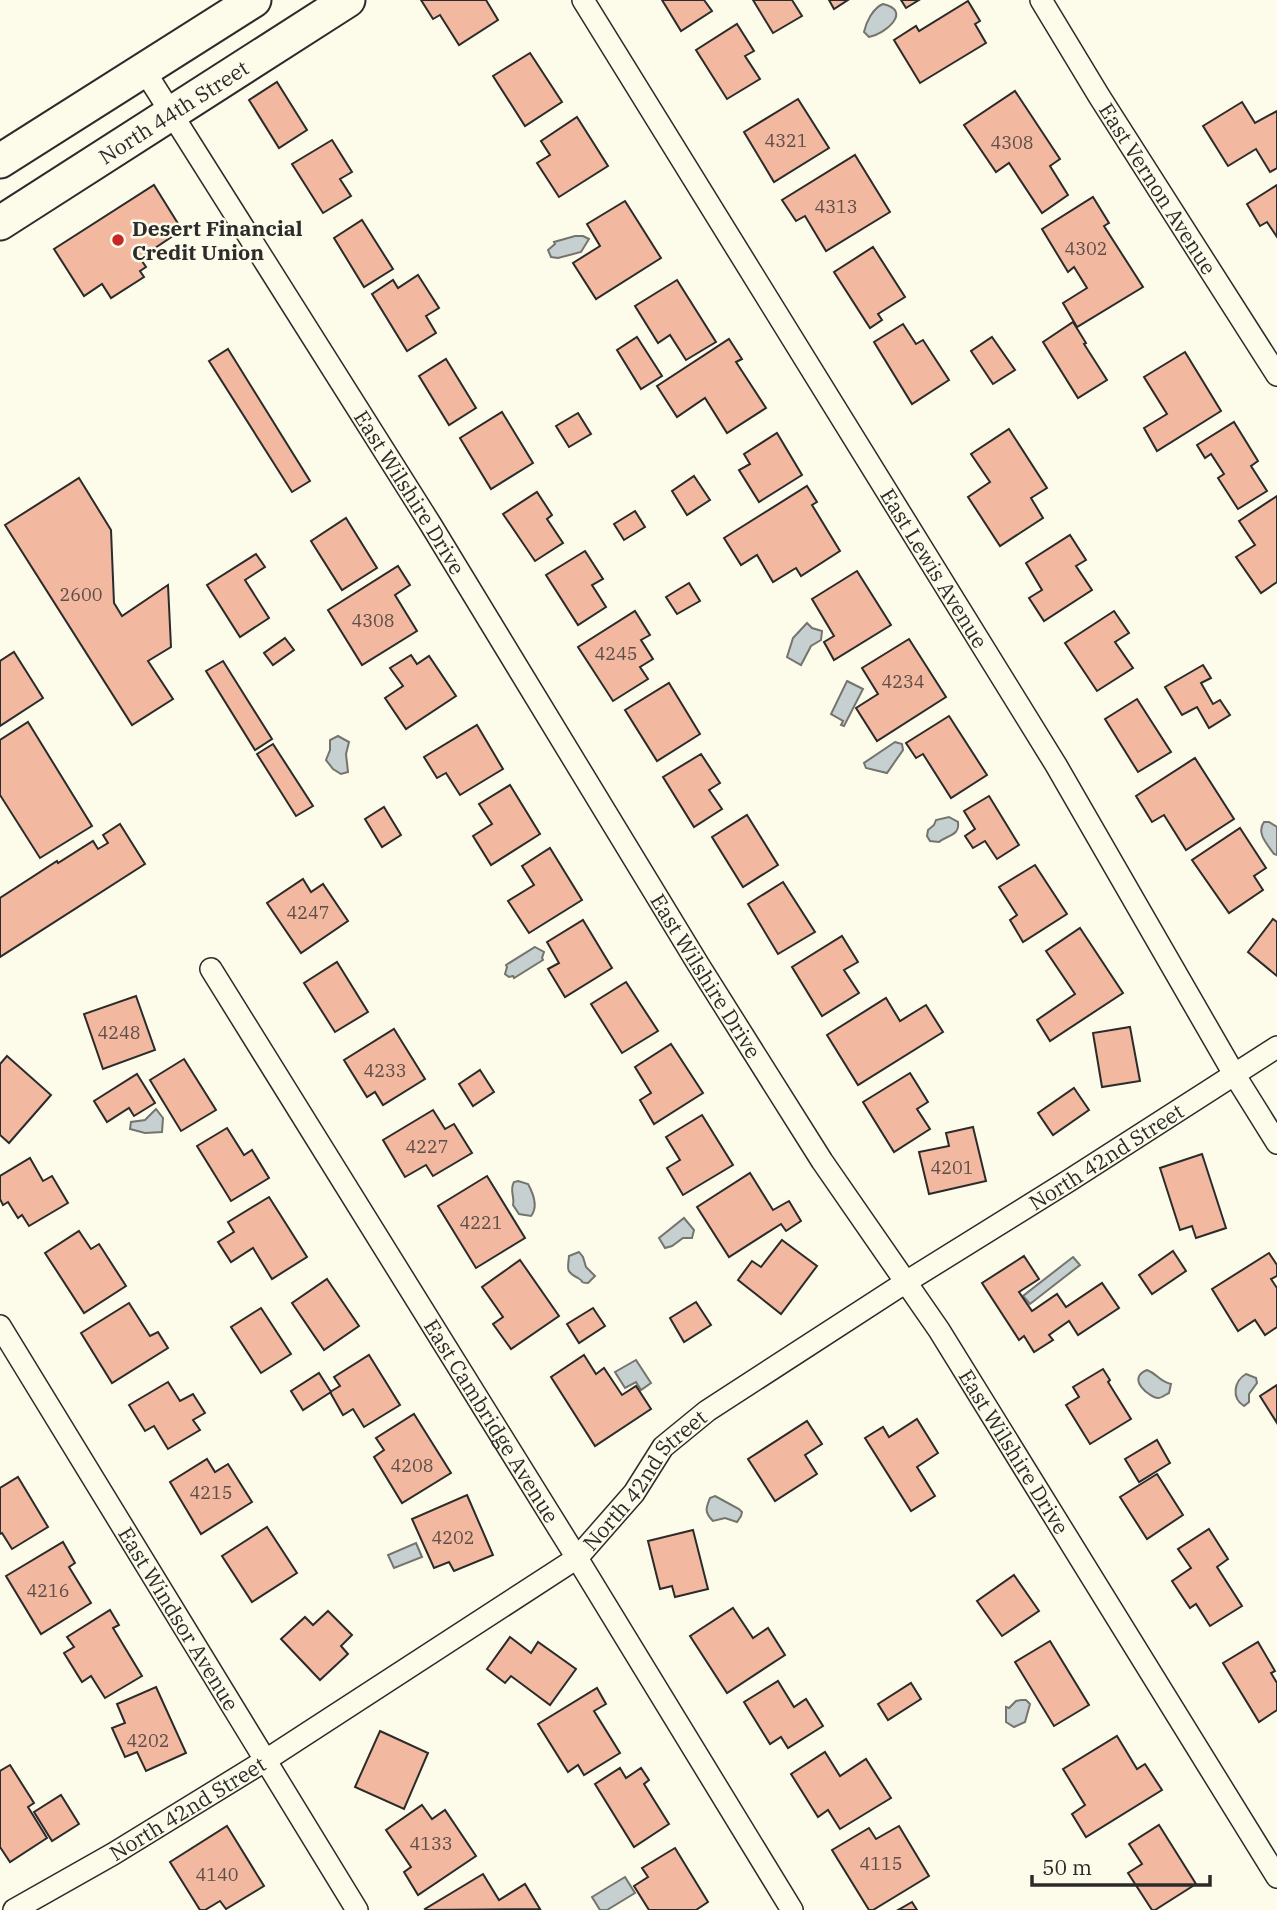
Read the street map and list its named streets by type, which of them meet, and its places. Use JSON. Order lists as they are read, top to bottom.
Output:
{
  "streets": {
    "main road": ["North 44th Street"],
    "street": [
      "East Vernon Avenue",
      "East Wilshire Drive",
      "East Lewis Avenue",
      "North 42nd Street",
      "East Cambridge Avenue",
      "East Windsor Avenue"
    ]
  },
  "crossings": [
    ["North 44th Street", "East Wilshire Drive"],
    ["East Wilshire Drive", "North 42nd Street"],
    ["East Lewis Avenue", "North 42nd Street"],
    ["North 42nd Street", "East Cambridge Avenue"],
    ["North 42nd Street", "East Windsor Avenue"]
  ],
  "places": ["Desert Financial Credit Union"],
  "house_numbers": [
    "4321",
    "4308",
    "4313",
    "4302",
    "2600",
    "4308",
    "4245",
    "4234",
    "4247",
    "4248",
    "4233",
    "4227",
    "4201",
    "4221",
    "4208",
    "4215",
    "4202",
    "4216",
    "4202",
    "4133",
    "4115",
    "4140"
  ],
  "scale_bar": "50 m"
}
